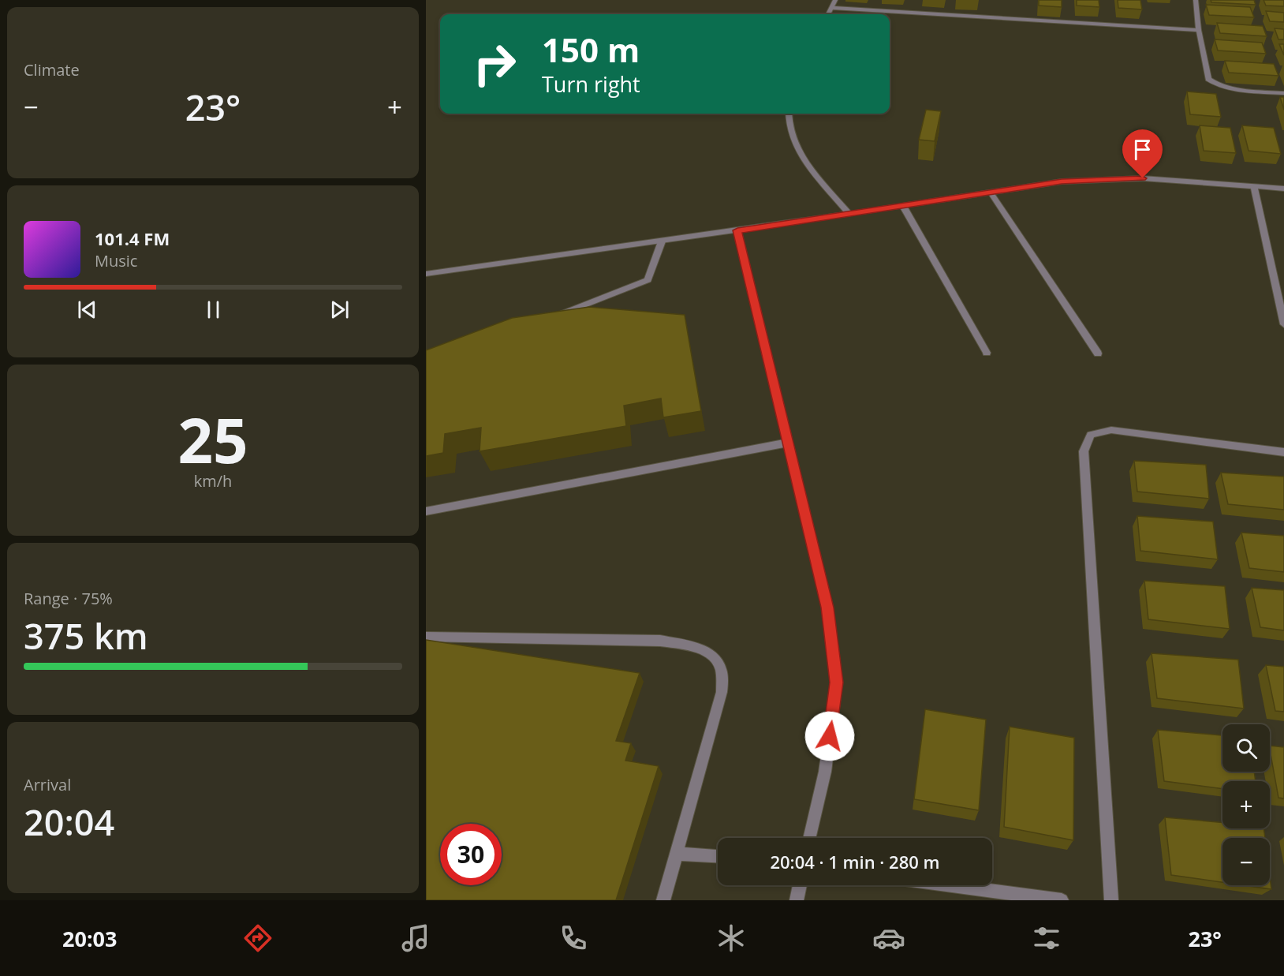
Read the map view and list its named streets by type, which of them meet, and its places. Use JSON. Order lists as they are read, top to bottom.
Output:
{
  "page": {
    "tile": [
      "Climate",
      ["25", "km/h"],
      ["Range · 75%", "375 km"],
      ["Arrival", "20:04"]
    ],
    "turn": ["150 m", "Turn right"],
    "heat": ["−", "23°", "+"],
    "song": ["101.4 FM", "Music"],
    "map_buttons": ["+", "−"],
    "limit": "30",
    "trip": "20:04 · 1 min · 280 m",
    "tabs": ["20:03", "23°"]
  }
}
